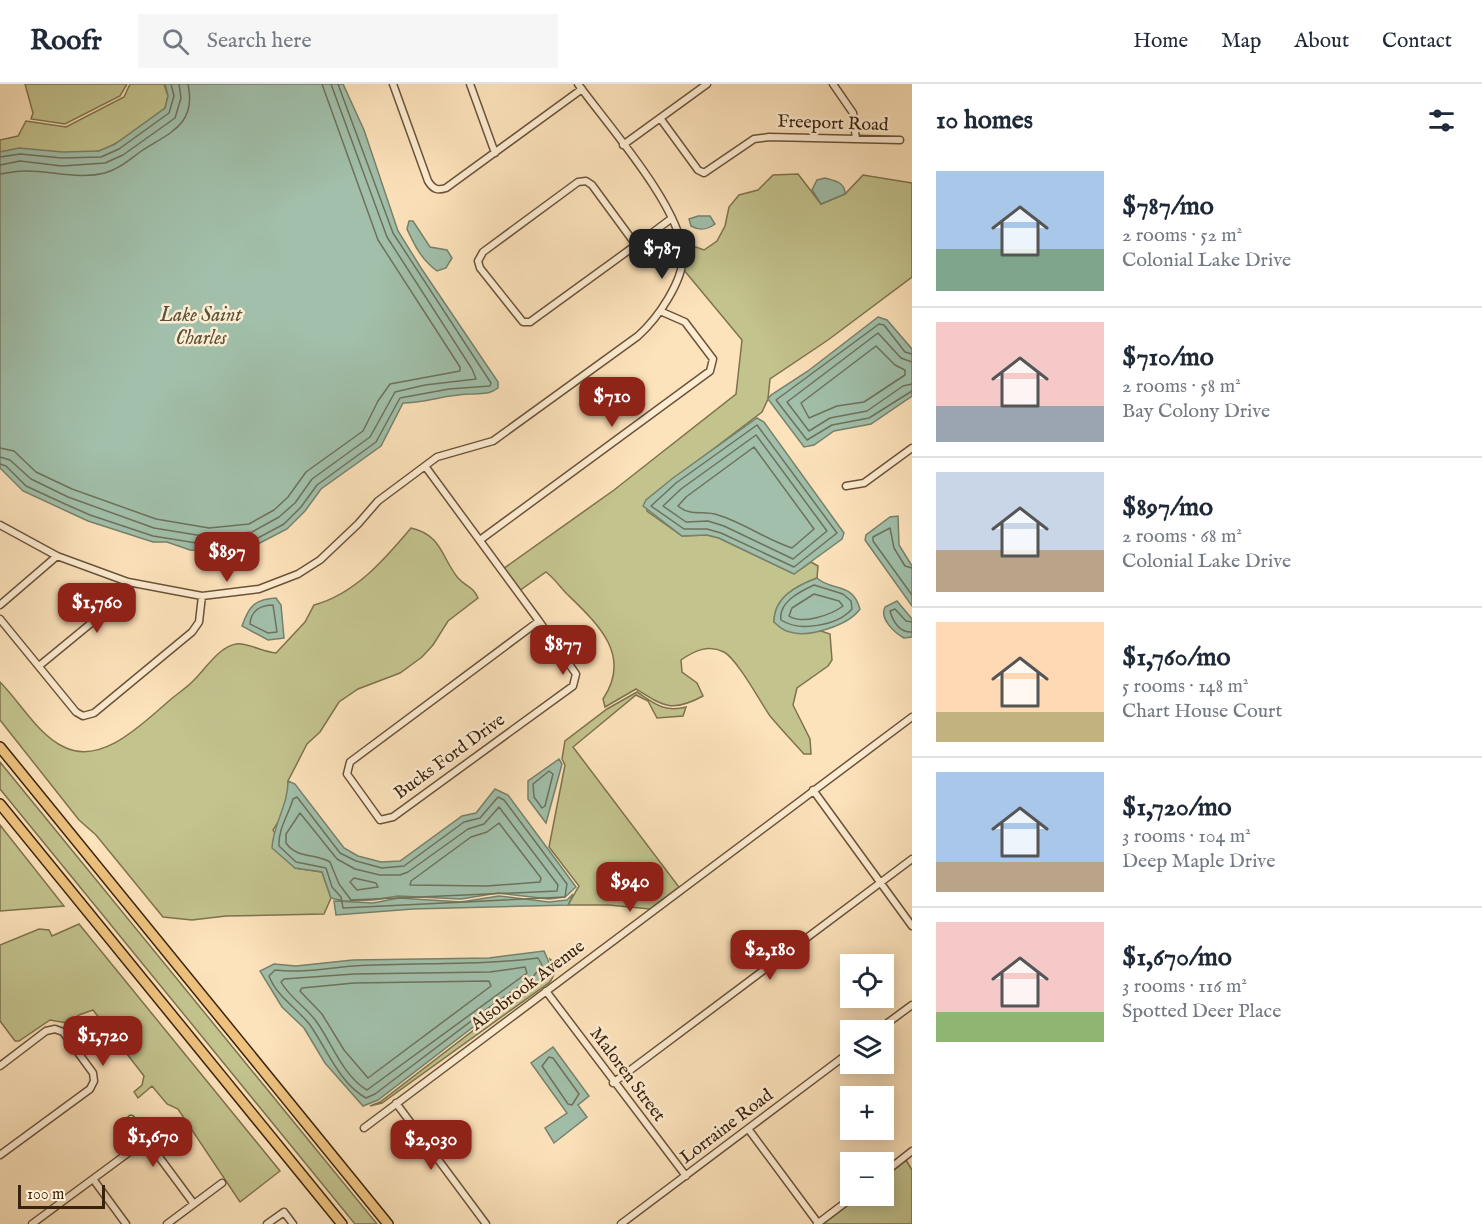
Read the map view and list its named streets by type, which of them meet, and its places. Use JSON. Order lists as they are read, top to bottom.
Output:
{
  "streets": {
    "street": [
      "Freeport Road",
      "Bucks Ford Drive",
      "Alsobrook Avenue",
      "Maloren Street",
      "Lorraine Road"
    ]
  },
  "crossings": [
    ["Alsobrook Avenue", "Maloren Street"],
    ["Maloren Street", "Lorraine Road"]
  ],
  "water": ["Lake Saint Charles"],
  "scale_bar": "100 m",
  "page": {
    "header": "Roofr",
    "search": "Search here",
    "nav": [
      "Home",
      "Map",
      "About",
      "Contact"
    ],
    "heading": "10 homes",
    "list": [
      {
        "name": "$787/mo",
        "note": "2 rooms · 52 m² · Colonial Lake Drive"
      },
      {
        "name": "$710/mo",
        "note": "2 rooms · 58 m² · Bay Colony Drive"
      },
      {
        "name": "$897/mo",
        "note": "2 rooms · 68 m² · Colonial Lake Drive"
      },
      {
        "name": "$1,760/mo",
        "note": "5 rooms · 148 m² · Chart House Court"
      },
      {
        "name": "$1,720/mo",
        "note": "3 rooms · 104 m² · Deep Maple Drive"
      },
      {
        "name": "$1,670/mo",
        "note": "3 rooms · 116 m² · Spotted Deer Place"
      }
    ],
    "price": [
      "$787",
      "$710",
      "$897",
      "$1,760",
      "$877",
      "$940",
      "$2,180",
      "$1,720",
      "$1,670",
      "$2,030"
    ],
    "map_buttons": ["+", "−"],
    "scale": "100 m"
  }
}
